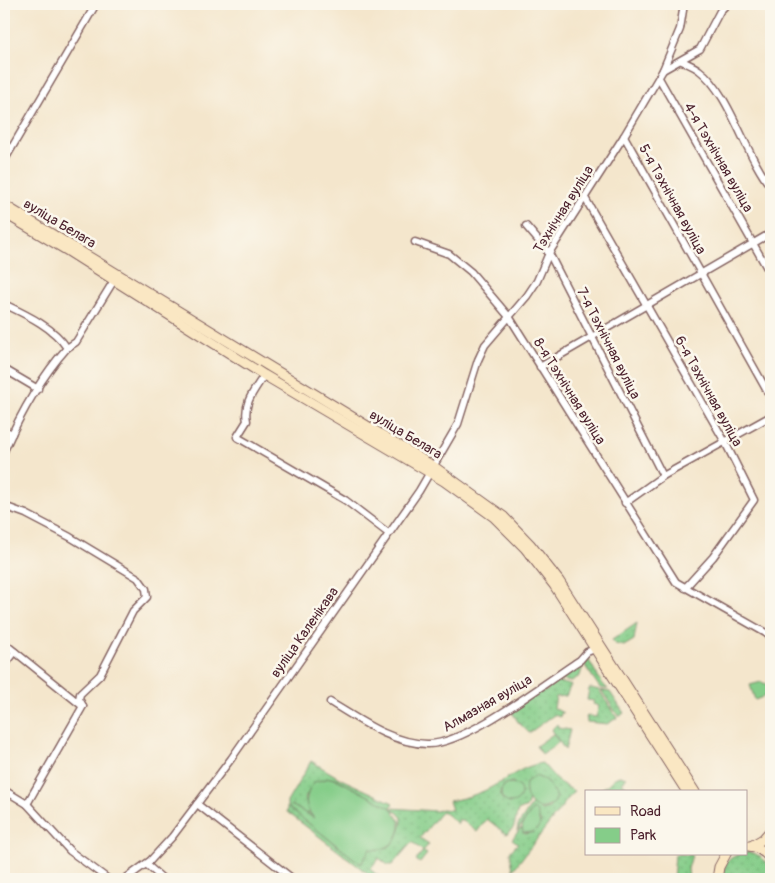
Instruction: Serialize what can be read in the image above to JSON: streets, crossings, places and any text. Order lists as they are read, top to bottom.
{
  "streets": {
    "street": [
      "4-я Тэхнічная вуліца",
      "5-я Тэхнічная вуліца",
      "Тэхнічная вуліца",
      "вуліца Белага",
      "7-я Тэхнічная вуліца",
      "8-я Тэхнічная вуліца",
      "6-я Тэхнічная вуліца",
      "вуліца Каленікава",
      "Алмазная вуліца"
    ]
  },
  "crossings": [
    ["4-я Тэхнічная вуліца", "5-я Тэхнічная вуліца"],
    ["4-я Тэхнічная вуліца", "Тэхнічная вуліца"],
    ["5-я Тэхнічная вуліца", "Тэхнічная вуліца"],
    ["5-я Тэхнічная вуліца", "7-я Тэхнічная вуліца"],
    ["5-я Тэхнічная вуліца", "8-я Тэхнічная вуліца"],
    ["5-я Тэхнічная вуліца", "6-я Тэхнічная вуліца"],
    ["Тэхнічная вуліца", "вуліца Белага"],
    ["Тэхнічная вуліца", "7-я Тэхнічная вуліца"],
    ["Тэхнічная вуліца", "8-я Тэхнічная вуліца"],
    ["Тэхнічная вуліца", "6-я Тэхнічная вуліца"],
    ["Тэхнічная вуліца", "вуліца Каленікава"],
    ["вуліца Белага", "вуліца Каленікава"],
    ["вуліца Белага", "Алмазная вуліца"],
    ["8-я Тэхнічная вуліца", "6-я Тэхнічная вуліца"]
  ],
  "legend": ["Road", "Park"]
}
